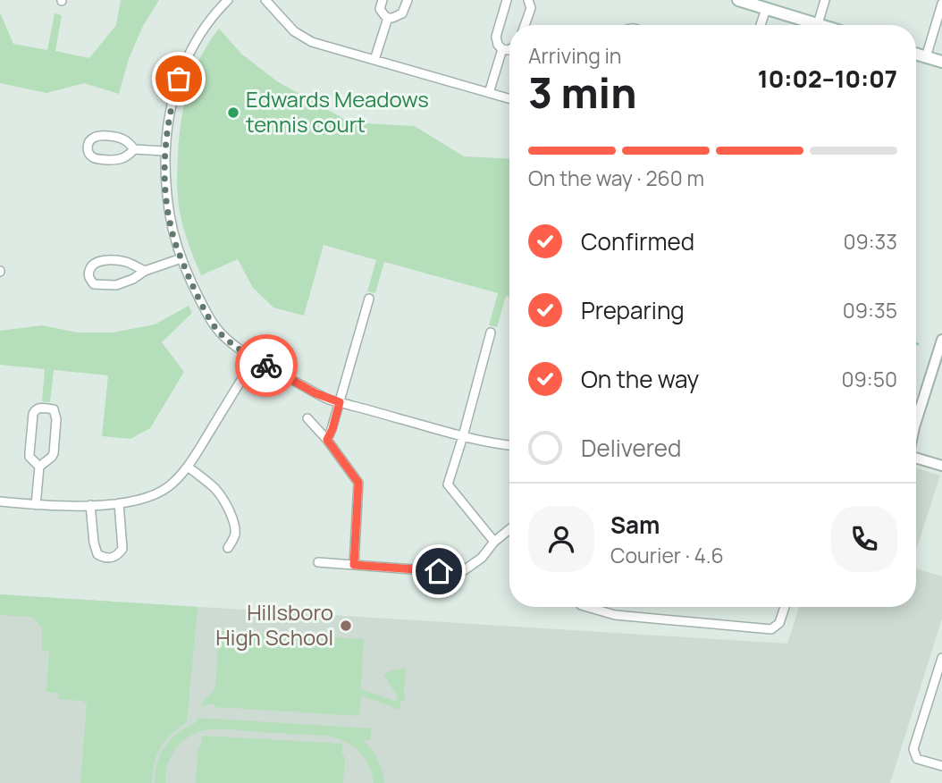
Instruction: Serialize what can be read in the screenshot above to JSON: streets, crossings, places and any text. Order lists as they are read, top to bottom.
{
  "places": ["Edwards Meadows tennis court", "Hillsboro High School"],
  "page": {
    "heading": ["3 min", "Arriving in", "10:02–10:07"],
    "panel": ["Sam", "Courier · 4.6"],
    "bar": "On the way · 260 m",
    "list": [
      ["Confirmed", "09:33"],
      ["Preparing", "09:35"],
      ["On the way", "09:50"],
      "Delivered"
    ]
  }
}
